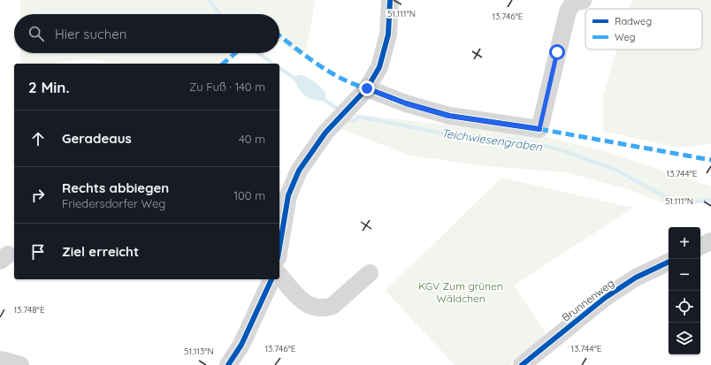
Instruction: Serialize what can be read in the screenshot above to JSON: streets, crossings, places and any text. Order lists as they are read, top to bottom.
{
  "streets": {
    "street": ["Brunnenweg"]
  },
  "water": ["Teichwiesengraben"],
  "parks": ["KGV Zum grünen Wäldchen"],
  "legend": ["Radweg", "Weg"],
  "page": {
    "search": "Hier suchen",
    "heading": ["2 Min.", "Zu Fuß · 140 m"],
    "list": [
      ["Geradeaus", "40 m"],
      ["Rechts abbiegen", "Friedersdorfer Weg", "100 m"],
      "Ziel erreicht"
    ],
    "map_buttons": ["+", "−"]
  },
  "coordinates": [
    "51.111°N",
    "13.746°E",
    "13.744°E",
    "13.748°E",
    "51.113°N"
  ]
}
